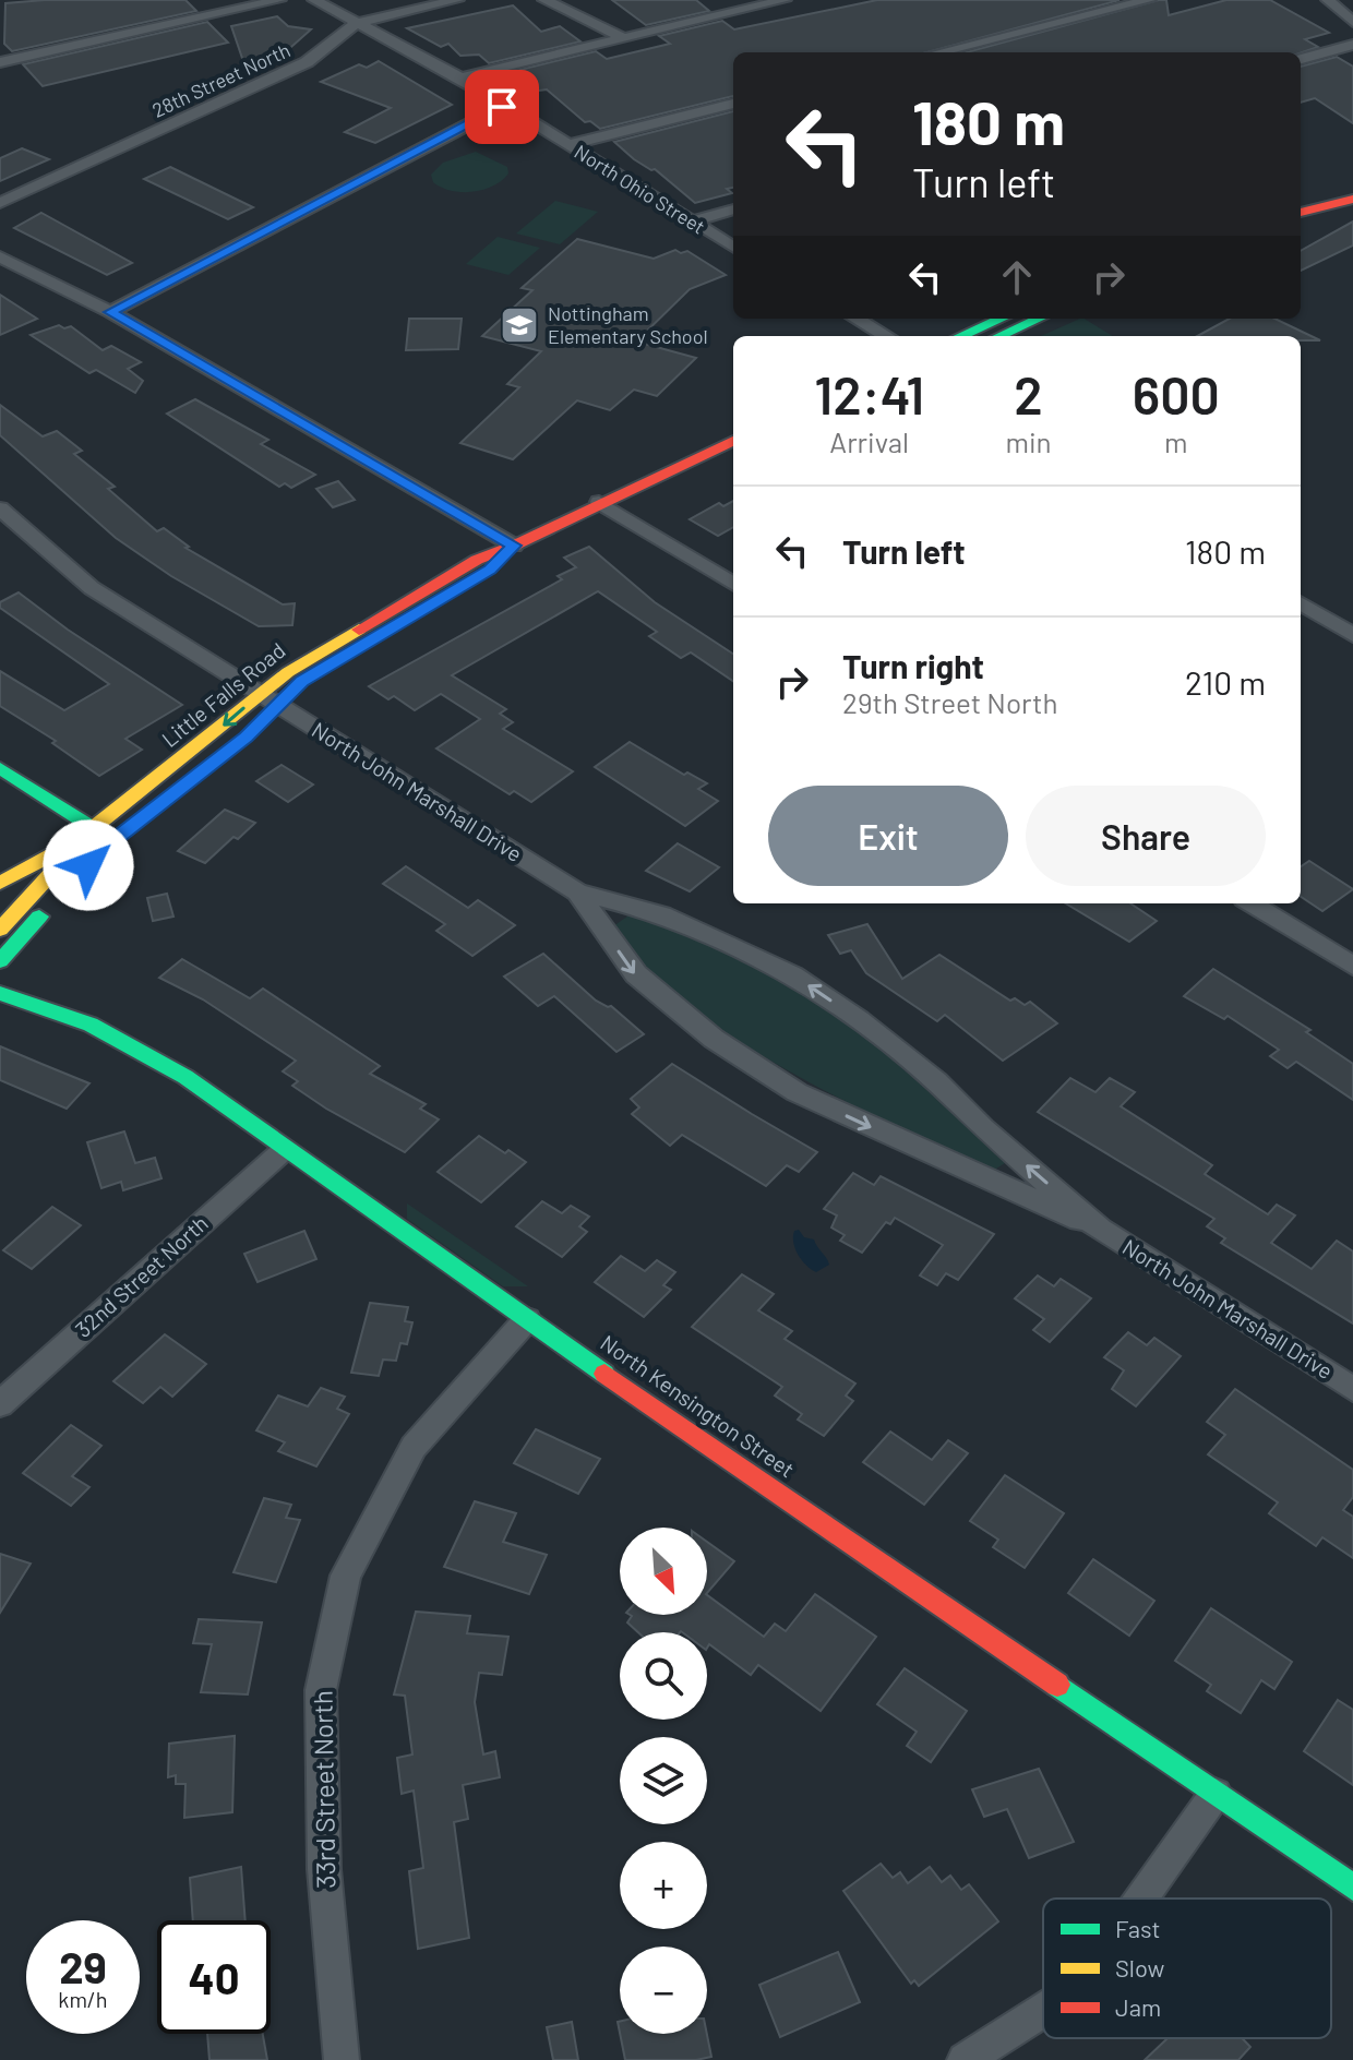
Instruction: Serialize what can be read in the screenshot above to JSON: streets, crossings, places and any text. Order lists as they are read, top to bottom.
{
  "streets": {
    "street": [
      "28th Street North",
      "North Ohio Street",
      "Little Falls Road",
      "North John Marshall Drive",
      "32nd Street North",
      "North Kensington Street",
      "33rd Street North"
    ]
  },
  "crossings": [
    ["28th Street North", "North Ohio Street"],
    ["Little Falls Road", "North John Marshall Drive"],
    ["32nd Street North", "North Kensington Street"],
    ["North Kensington Street", "33rd Street North"]
  ],
  "places": {
    "school or university": ["Nottingham Elementary School"]
  },
  "legend": ["Fast", "Slow", "Jam"],
  "north": "bottom right",
  "page": {
    "turn": ["180 m", "Turn left"],
    "eta": [
      "12:41",
      "Arrival",
      "2",
      "min",
      "600",
      "m"
    ],
    "list": [
      {
        "name": "Turn left",
        "value": "180 m"
      },
      {
        "name": "Turn right",
        "note": "29th Street North",
        "value": "210 m"
      }
    ],
    "buttons": ["Exit", "Share"],
    "map_buttons": ["+", "−"],
    "speed": "29 km/h",
    "limit": "40"
  }
}
